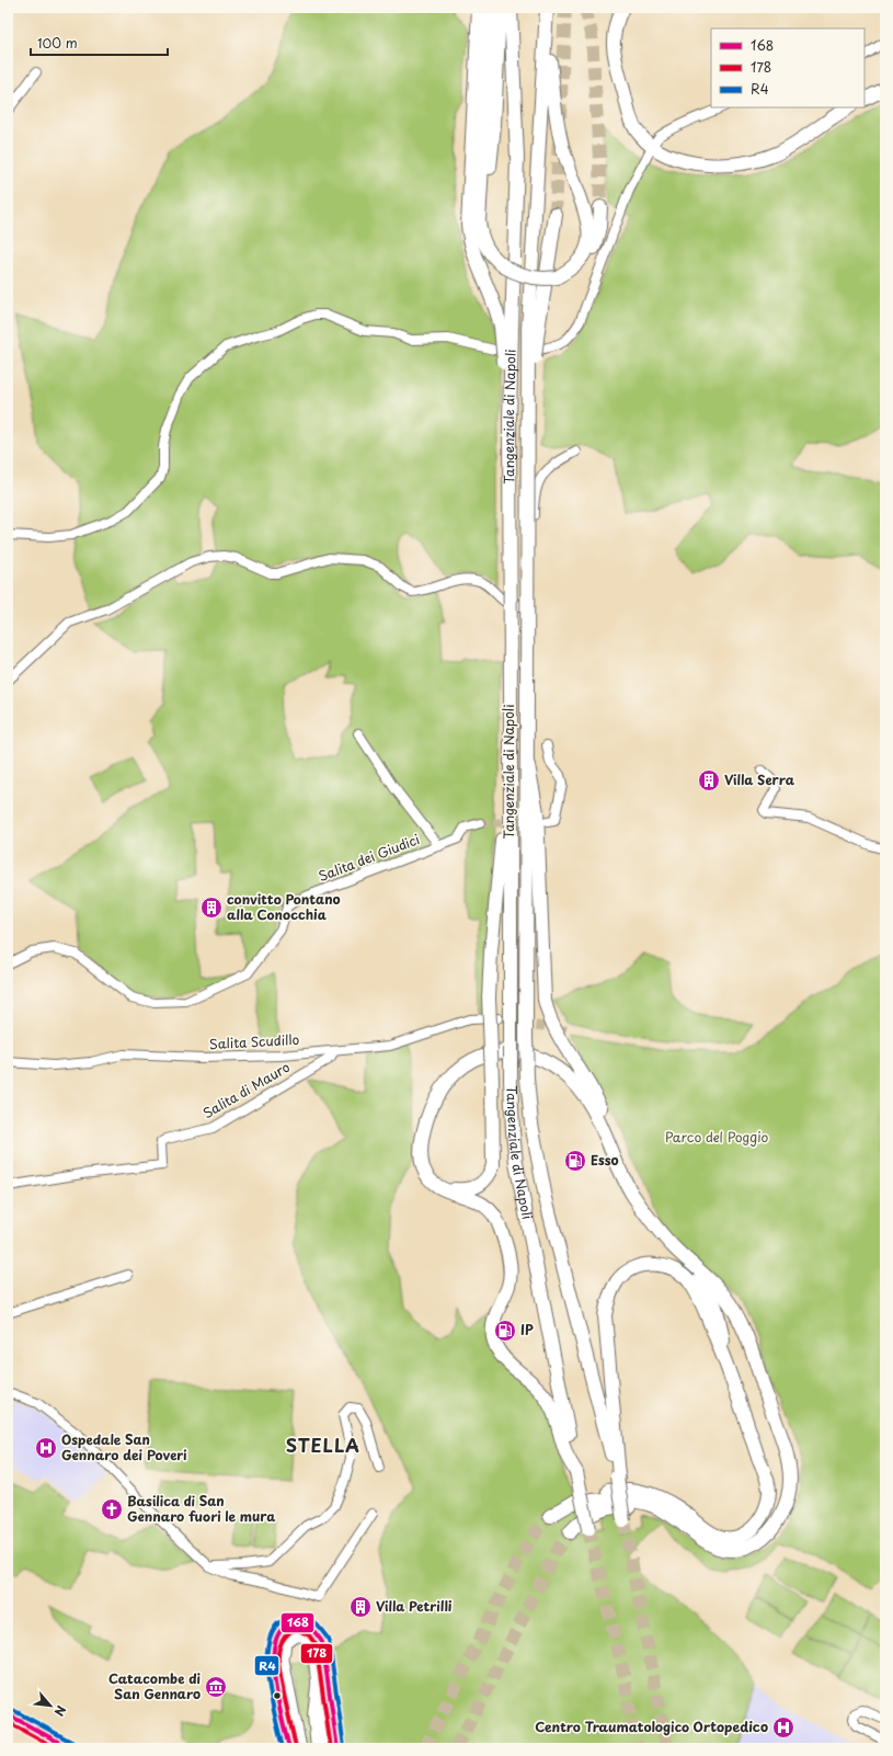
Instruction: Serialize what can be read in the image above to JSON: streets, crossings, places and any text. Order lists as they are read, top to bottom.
{
  "streets": {
    "highway": ["Tangenziale di Napoli"],
    "street": ["Salita dei Giudici", "Salita Scudillo", "Salita di Mauro"]
  },
  "crossings": [
    ["Salita Scudillo", "Salita di Mauro"]
  ],
  "districts": ["STELLA"],
  "parks": ["Parco del Poggio"],
  "places": {
    "building": ["Villa Serra", "convitto Pontano alla Conocchia", "Villa Petrilli"],
    "fuel station": ["Esso", "IP"],
    "hospital": ["Ospedale San Gennaro dei Poveri", "Centro Traumatologico Ortopedico"],
    "church": ["Basilica di San Gennaro fuori le mura"],
    "museum": ["Catacombe di San Gennaro"]
  },
  "lines": ["transit line R4", "transit line 168", "transit line 178"],
  "legend": ["168", "178", "R4"],
  "scale_bar": "100 m",
  "north": "bottom right"
}
